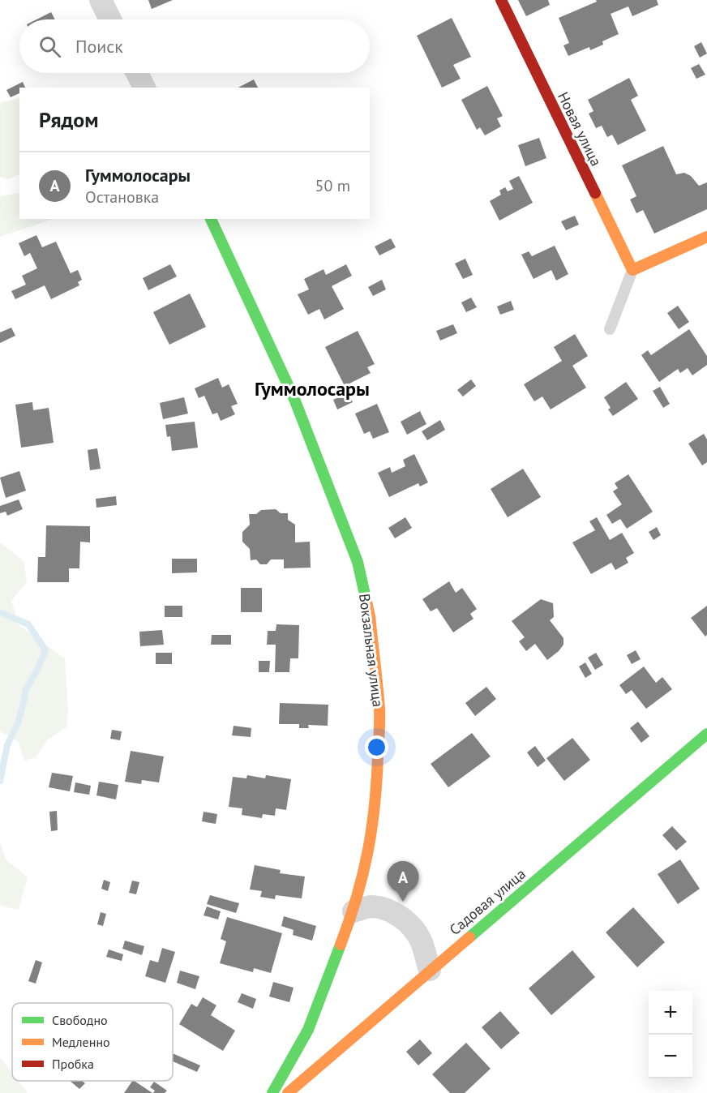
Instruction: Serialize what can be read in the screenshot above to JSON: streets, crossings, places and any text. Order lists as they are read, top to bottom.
{
  "streets": {
    "street": ["Новая улица", "Вокзальная улица", "Садовая улица"]
  },
  "districts": ["Гуммолосары"],
  "legend": ["Свободно", "Медленно", "Пробка"],
  "page": {
    "search": "Поиск",
    "heading": "Рядом",
    "list": [
      {
        "mark": "A",
        "name": "Гуммолосары",
        "note": "Остановка",
        "value": "50 m"
      }
    ],
    "pins": "A",
    "map_buttons": ["+", "−"]
  }
}
